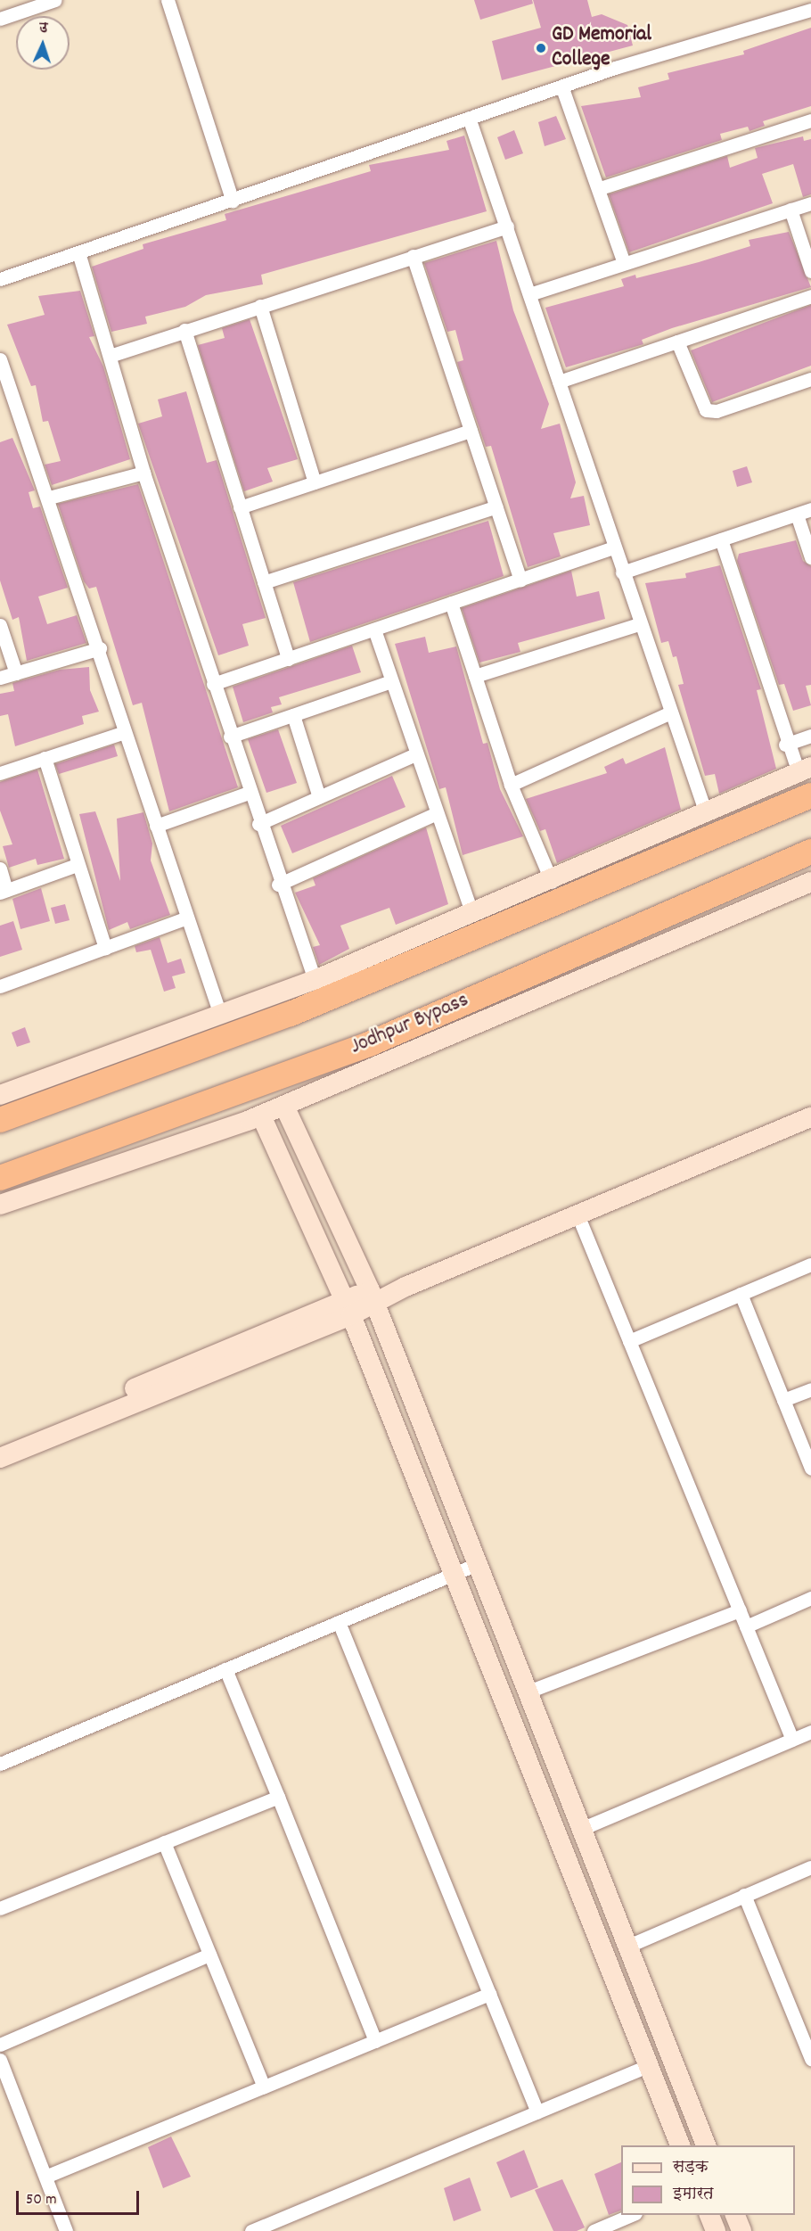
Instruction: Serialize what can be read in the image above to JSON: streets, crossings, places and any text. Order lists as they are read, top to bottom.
{
  "streets": {
    "highway": ["Jodhpur Bypass"]
  },
  "places": ["GD Memorial College"],
  "legend": ["सड़क", "इमारत"],
  "scale_bar": "50 m",
  "north": "top"
}
